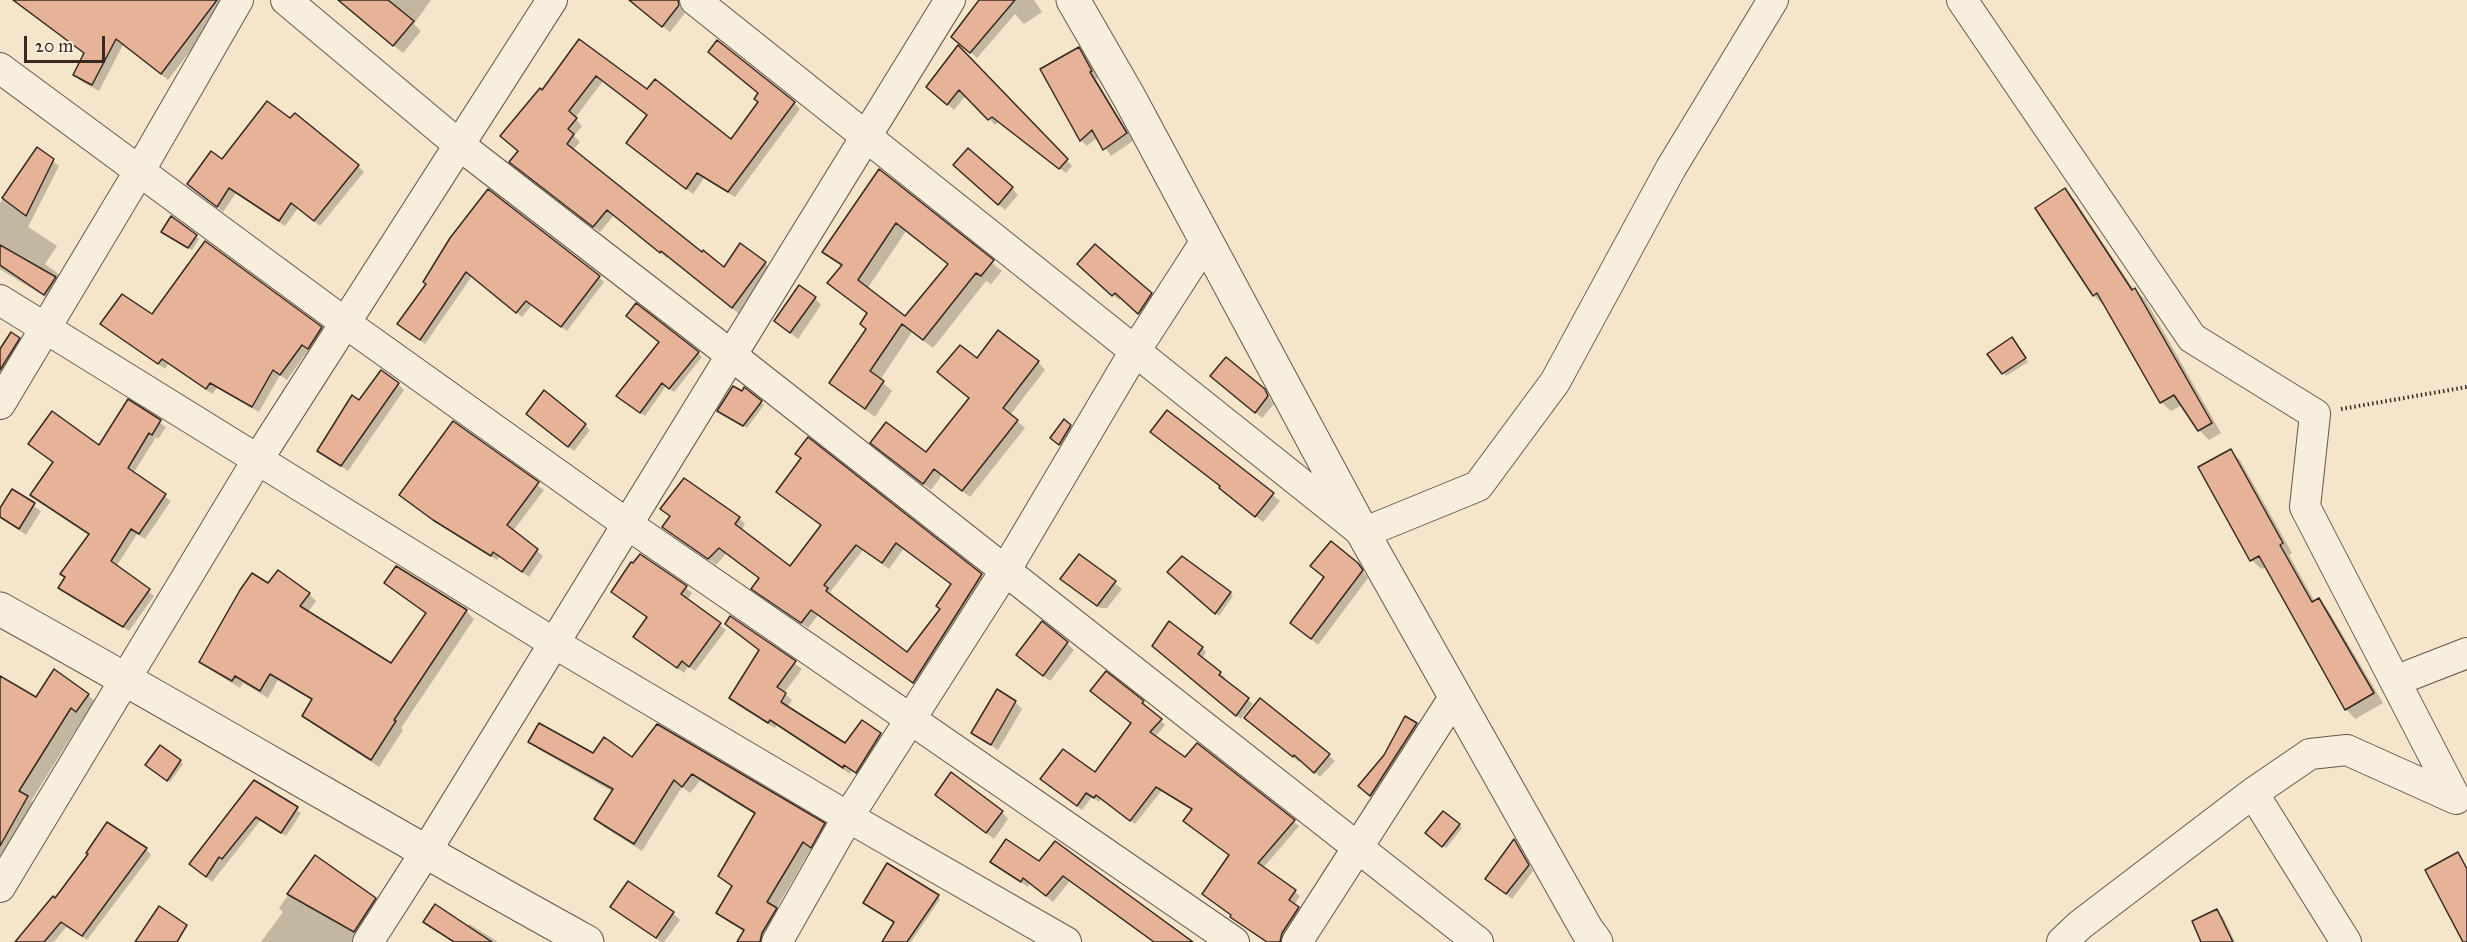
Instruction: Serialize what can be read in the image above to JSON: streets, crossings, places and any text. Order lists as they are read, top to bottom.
{
  "scale_bar": "20 m"
}
